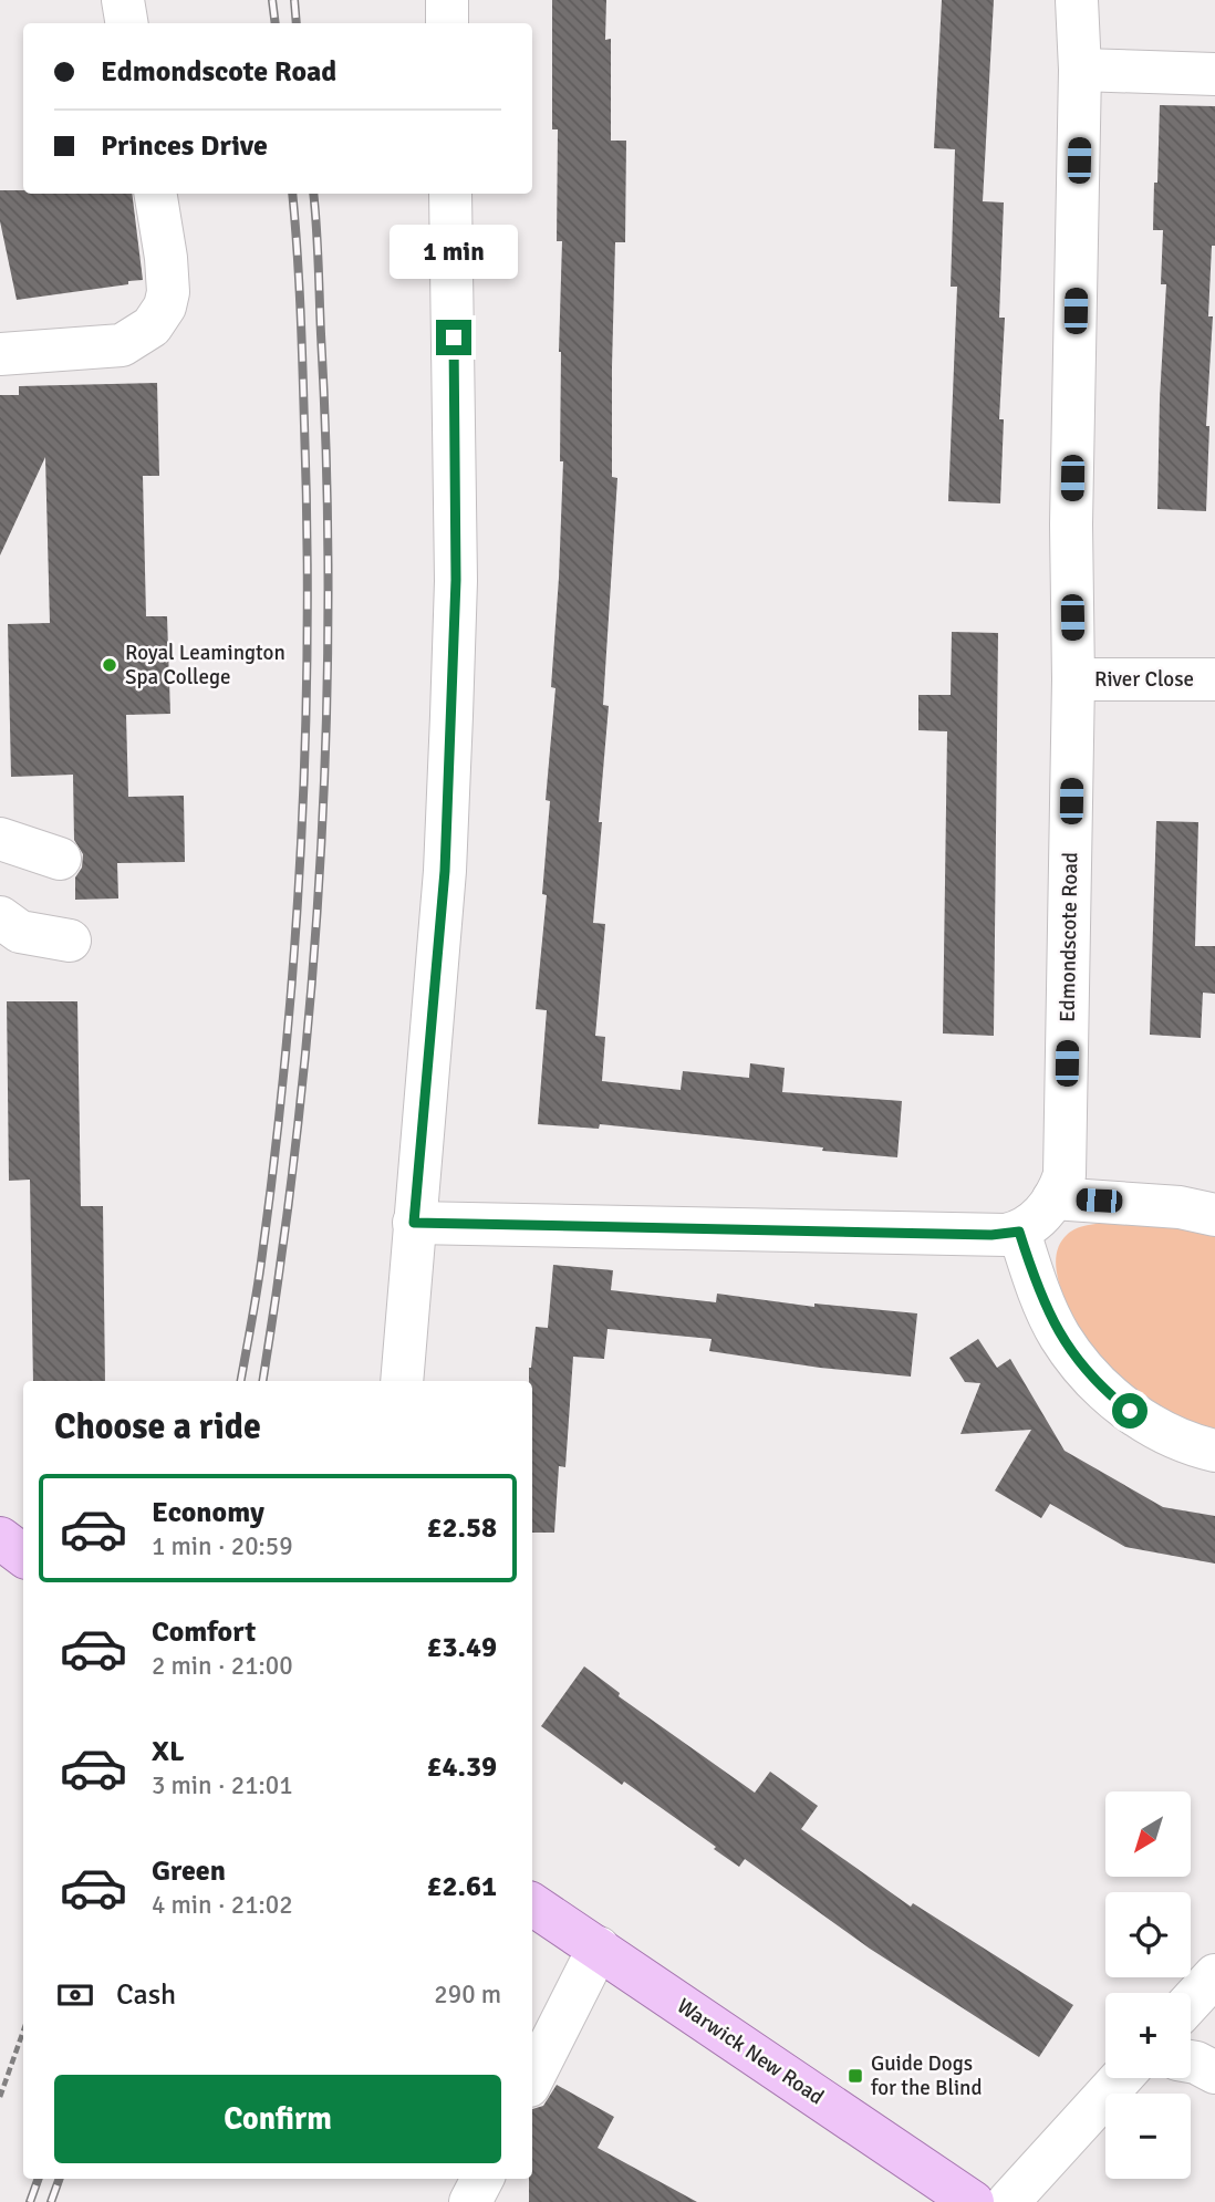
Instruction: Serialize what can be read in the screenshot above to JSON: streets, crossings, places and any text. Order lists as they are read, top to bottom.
{
  "streets": {
    "main road": ["Warwick New Road"],
    "street": ["River Close", "Edmondscote Road"]
  },
  "crossings": [
    ["River Close", "Edmondscote Road"]
  ],
  "places": {
    "other": ["Royal Leamington Spa College"],
    "transit": ["Guide Dogs for the Blind"]
  },
  "north": "bottom left",
  "page": {
    "banner": ["Edmondscote Road", "Princes Drive"],
    "bubble": "1 min",
    "heading": "Choose a ride",
    "list": [
      {
        "name": "Economy",
        "note": "1 min · 20:59",
        "value": "£2.58"
      },
      {
        "name": "Comfort",
        "note": "2 min · 21:00",
        "value": "£3.49"
      },
      {
        "name": "XL",
        "note": "3 min · 21:01",
        "value": "£4.39"
      },
      {
        "name": "Green",
        "note": "4 min · 21:02",
        "value": "£2.61"
      }
    ],
    "map_buttons": ["+", "−"],
    "pay": ["Cash", "290 m"],
    "buttons": "Confirm"
  }
}
